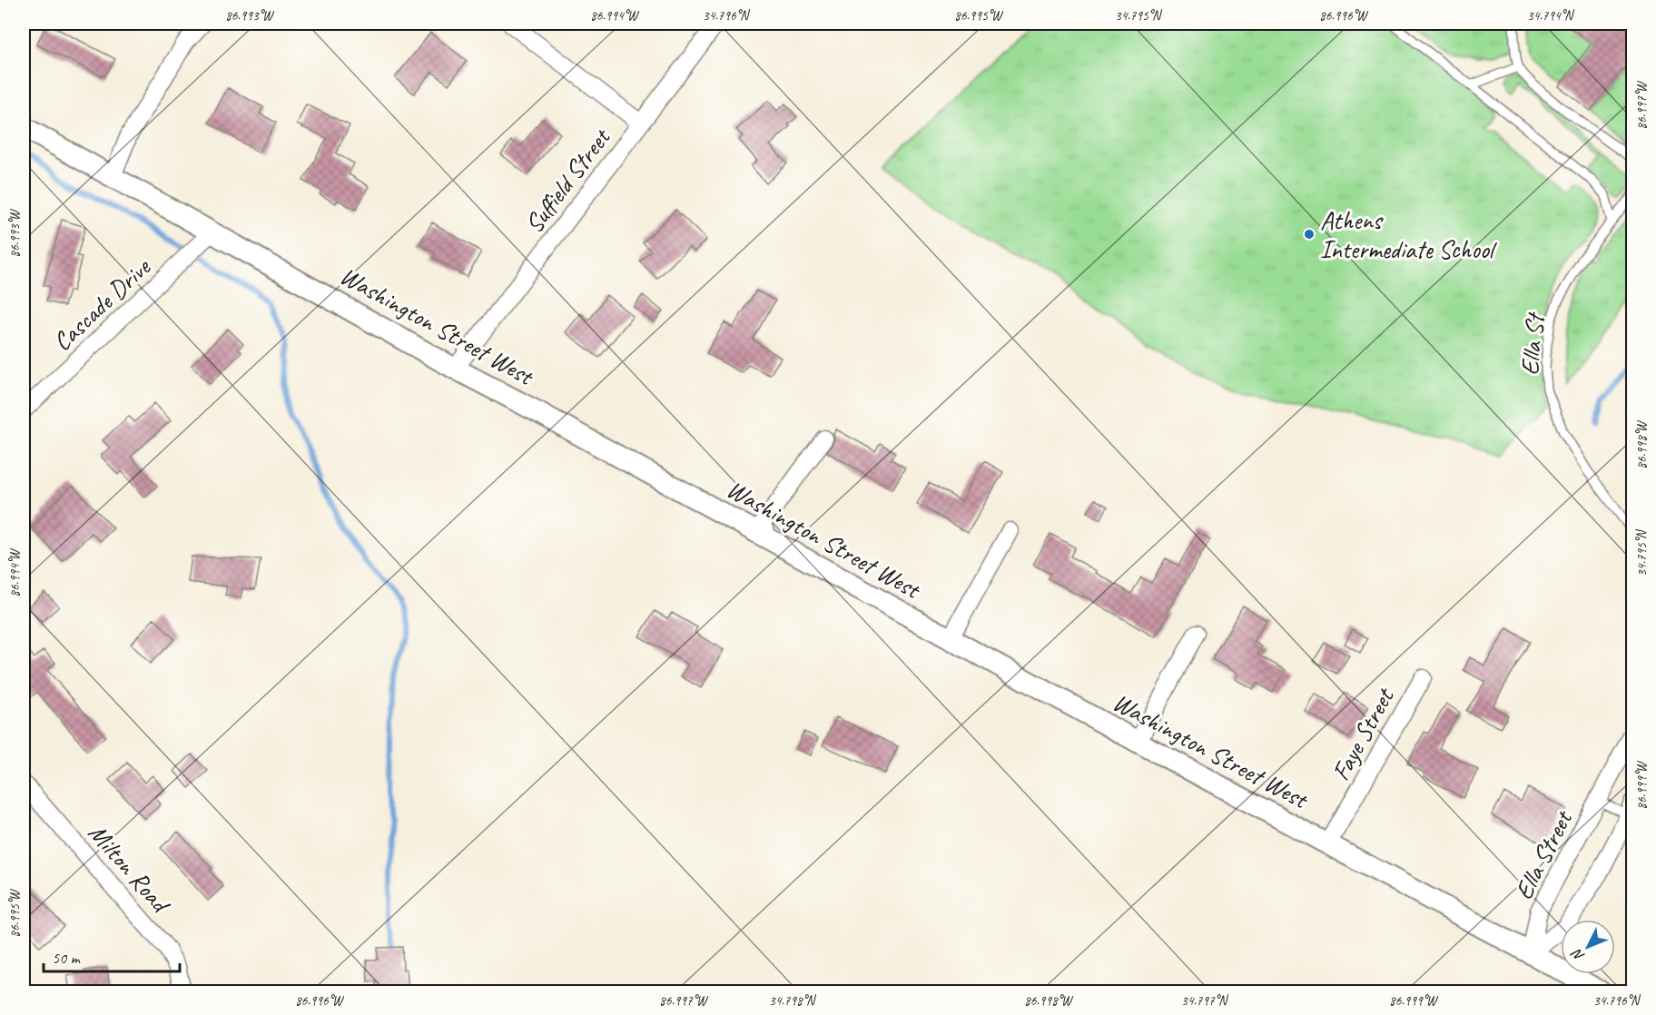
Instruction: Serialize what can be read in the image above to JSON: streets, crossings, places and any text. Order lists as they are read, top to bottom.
{
  "streets": {
    "street": [
      "Suffield Street",
      "Cascade Drive",
      "Washington Street West",
      "Faye Street",
      "Ella Street",
      "Milton Road"
    ],
    "lane": ["Ella St"]
  },
  "crossings": [
    ["Suffield Street", "Washington Street West"],
    ["Cascade Drive", "Washington Street West"],
    ["Washington Street West", "Faye Street"],
    ["Washington Street West", "Ella Street"]
  ],
  "places": ["Athens Intermediate School"],
  "scale_bar": "50 m",
  "north": "bottom left",
  "coordinates": [
    "86.993°W",
    "86.994°W",
    "34.796°N",
    "86.995°W",
    "34.795°N",
    "86.996°W",
    "34.794°N",
    "86.997°W",
    "86.998°W",
    "86.999°W",
    "34.798°N",
    "34.797°N"
  ]
}
